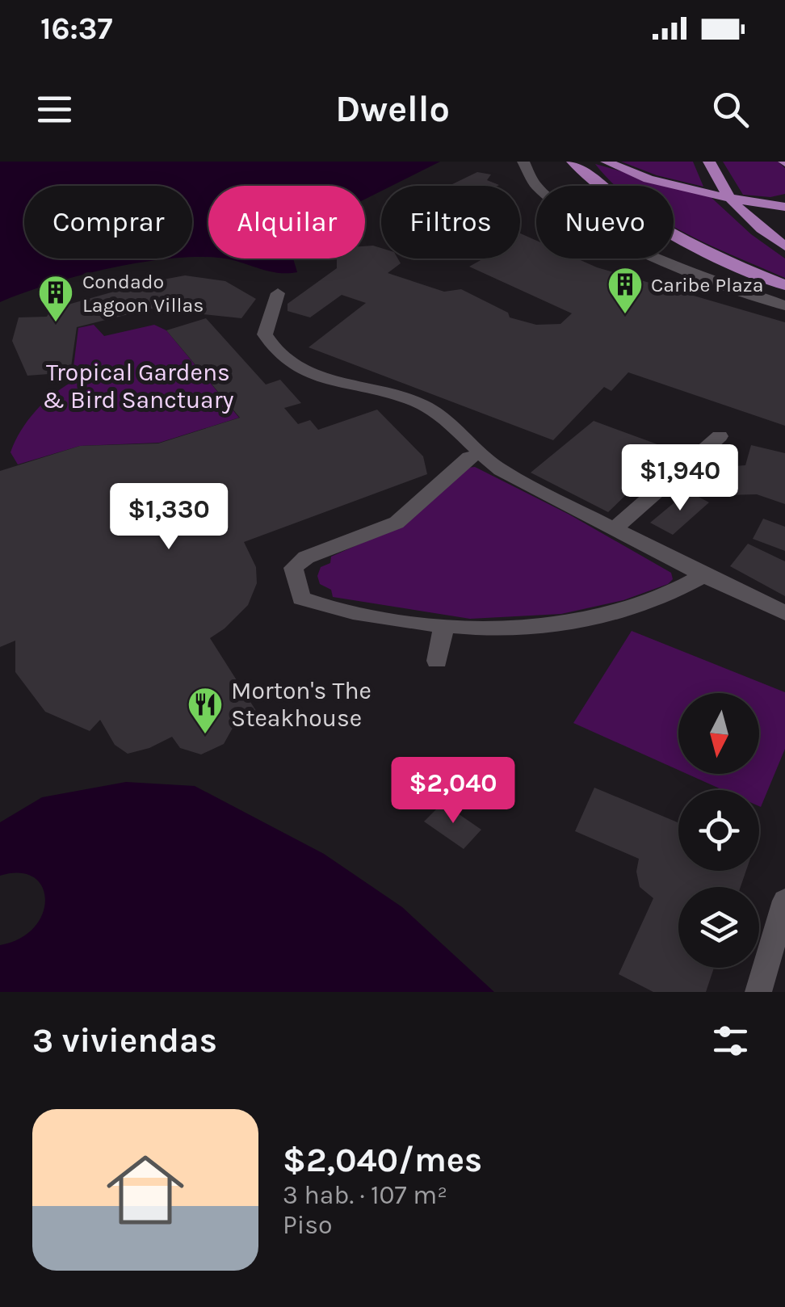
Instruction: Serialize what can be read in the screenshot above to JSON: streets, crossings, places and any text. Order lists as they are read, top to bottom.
{
  "parks": ["Tropical Gardens & Bird Sanctuary"],
  "places": {
    "building": ["Caribe Plaza", "Condado Lagoon Villas"],
    "restaurant": ["Morton's The Steakhouse"]
  },
  "north": "bottom",
  "page": {
    "status": "16:37",
    "header": "Dwello",
    "chip": [
      "Comprar",
      "Alquilar",
      "Filtros",
      "Nuevo"
    ],
    "price": ["$1,940", "$1,330", "$2,040"],
    "heading": "3 viviendas",
    "list": [
      {
        "name": "$2,040/mes",
        "note": "3 hab. · 107 m² · Piso"
      }
    ]
  }
}
